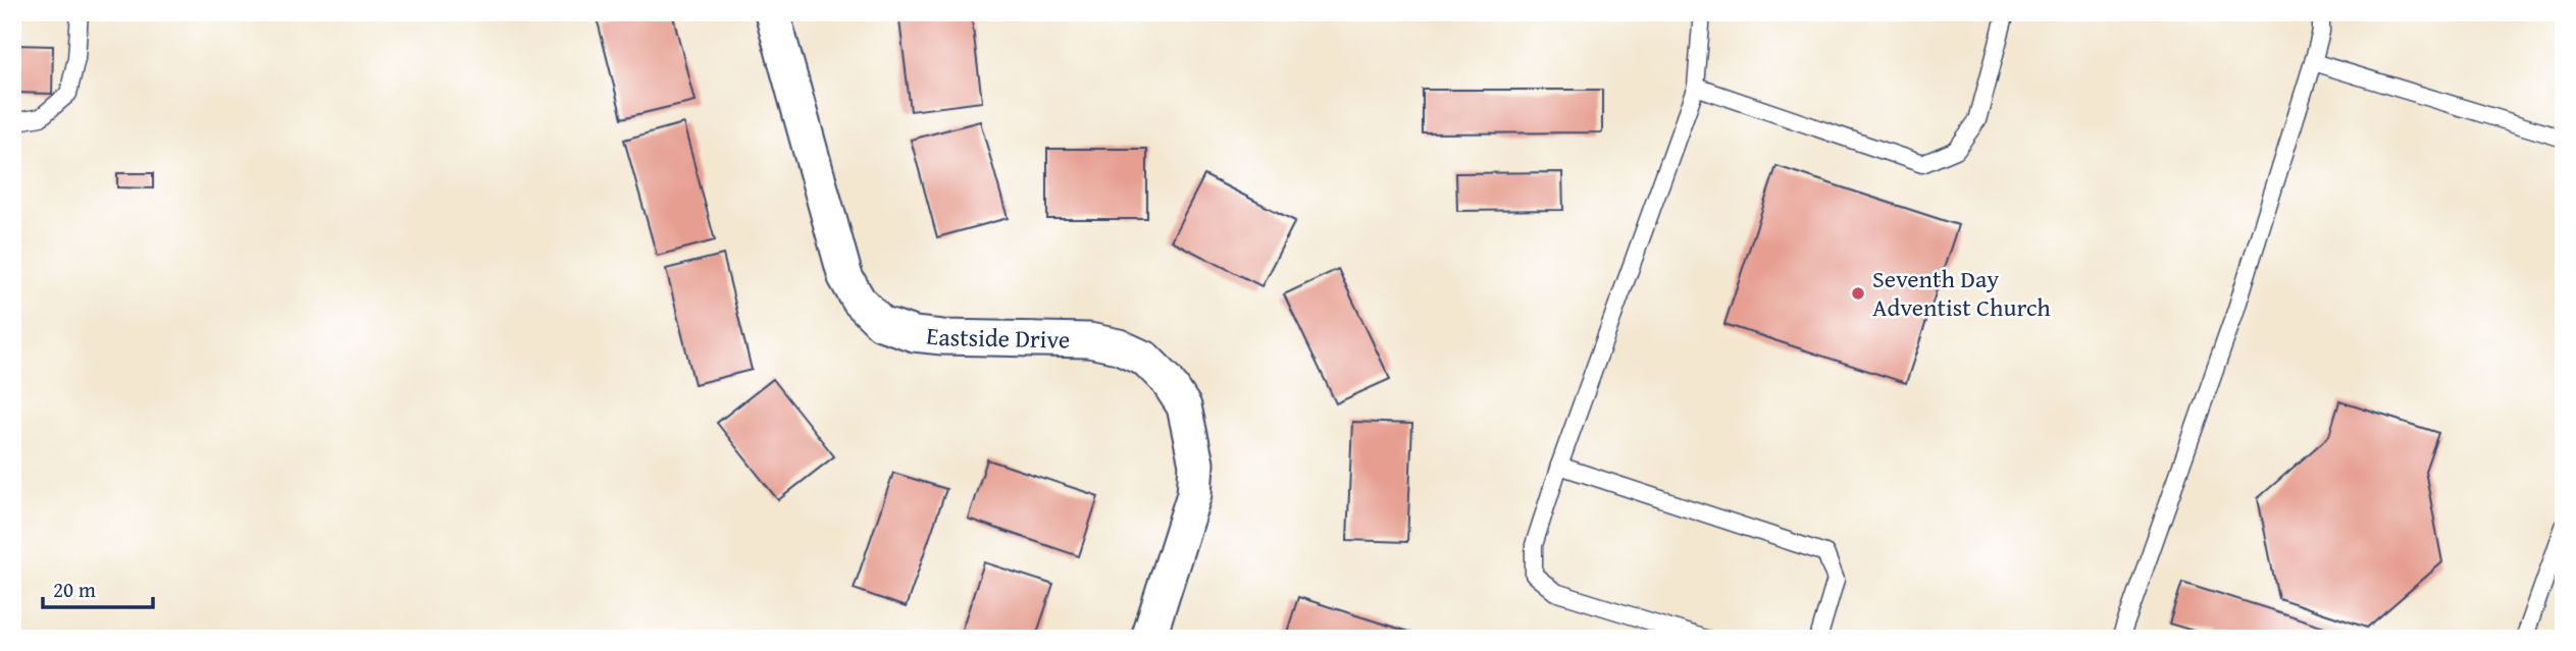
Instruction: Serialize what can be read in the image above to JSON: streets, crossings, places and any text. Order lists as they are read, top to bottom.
{
  "streets": {
    "street": ["Eastside Drive"]
  },
  "places": ["Seventh Day Adventist Church"],
  "scale_bar": "20 m"
}
